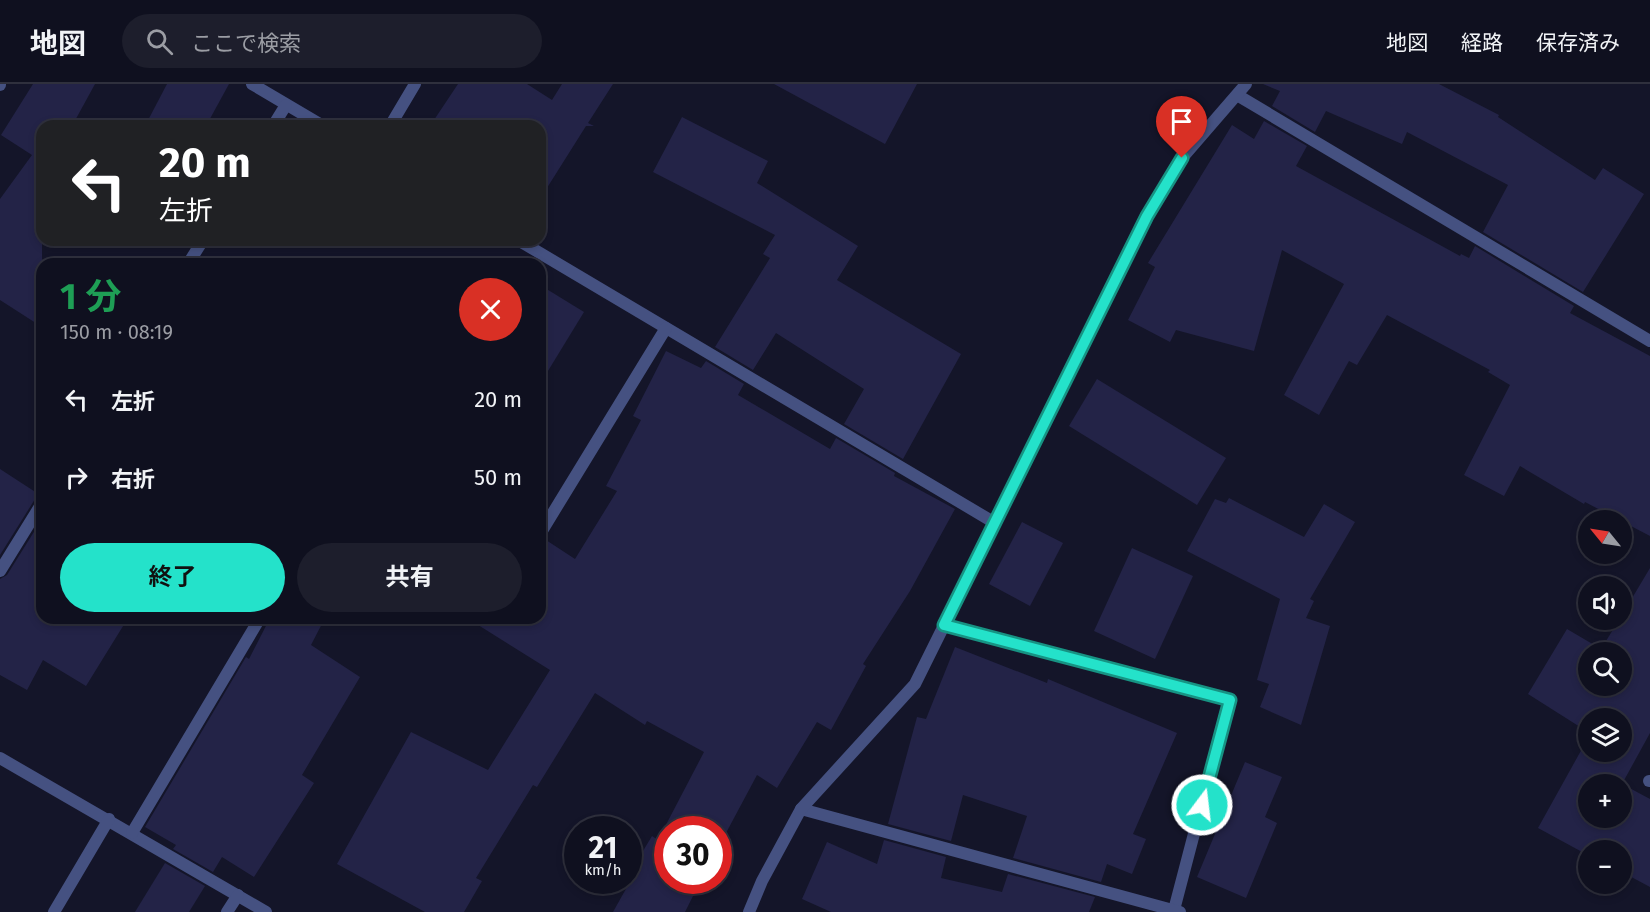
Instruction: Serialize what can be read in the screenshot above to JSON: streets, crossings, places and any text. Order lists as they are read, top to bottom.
{
  "north": "top left",
  "page": {
    "header": "地図",
    "search": "ここで検索",
    "nav": ["地図", "経路", "保存済み"],
    "turn": ["20 m", "左折"],
    "heading": ["1 分", "150 m · 08:19"],
    "list": [
      {
        "name": "左折",
        "value": "20 m"
      },
      {
        "name": "右折",
        "value": "50 m"
      }
    ],
    "map_buttons": ["+", "−"],
    "buttons": ["終了", "共有"],
    "speed": "21 km/h",
    "limit": "30"
  }
}
